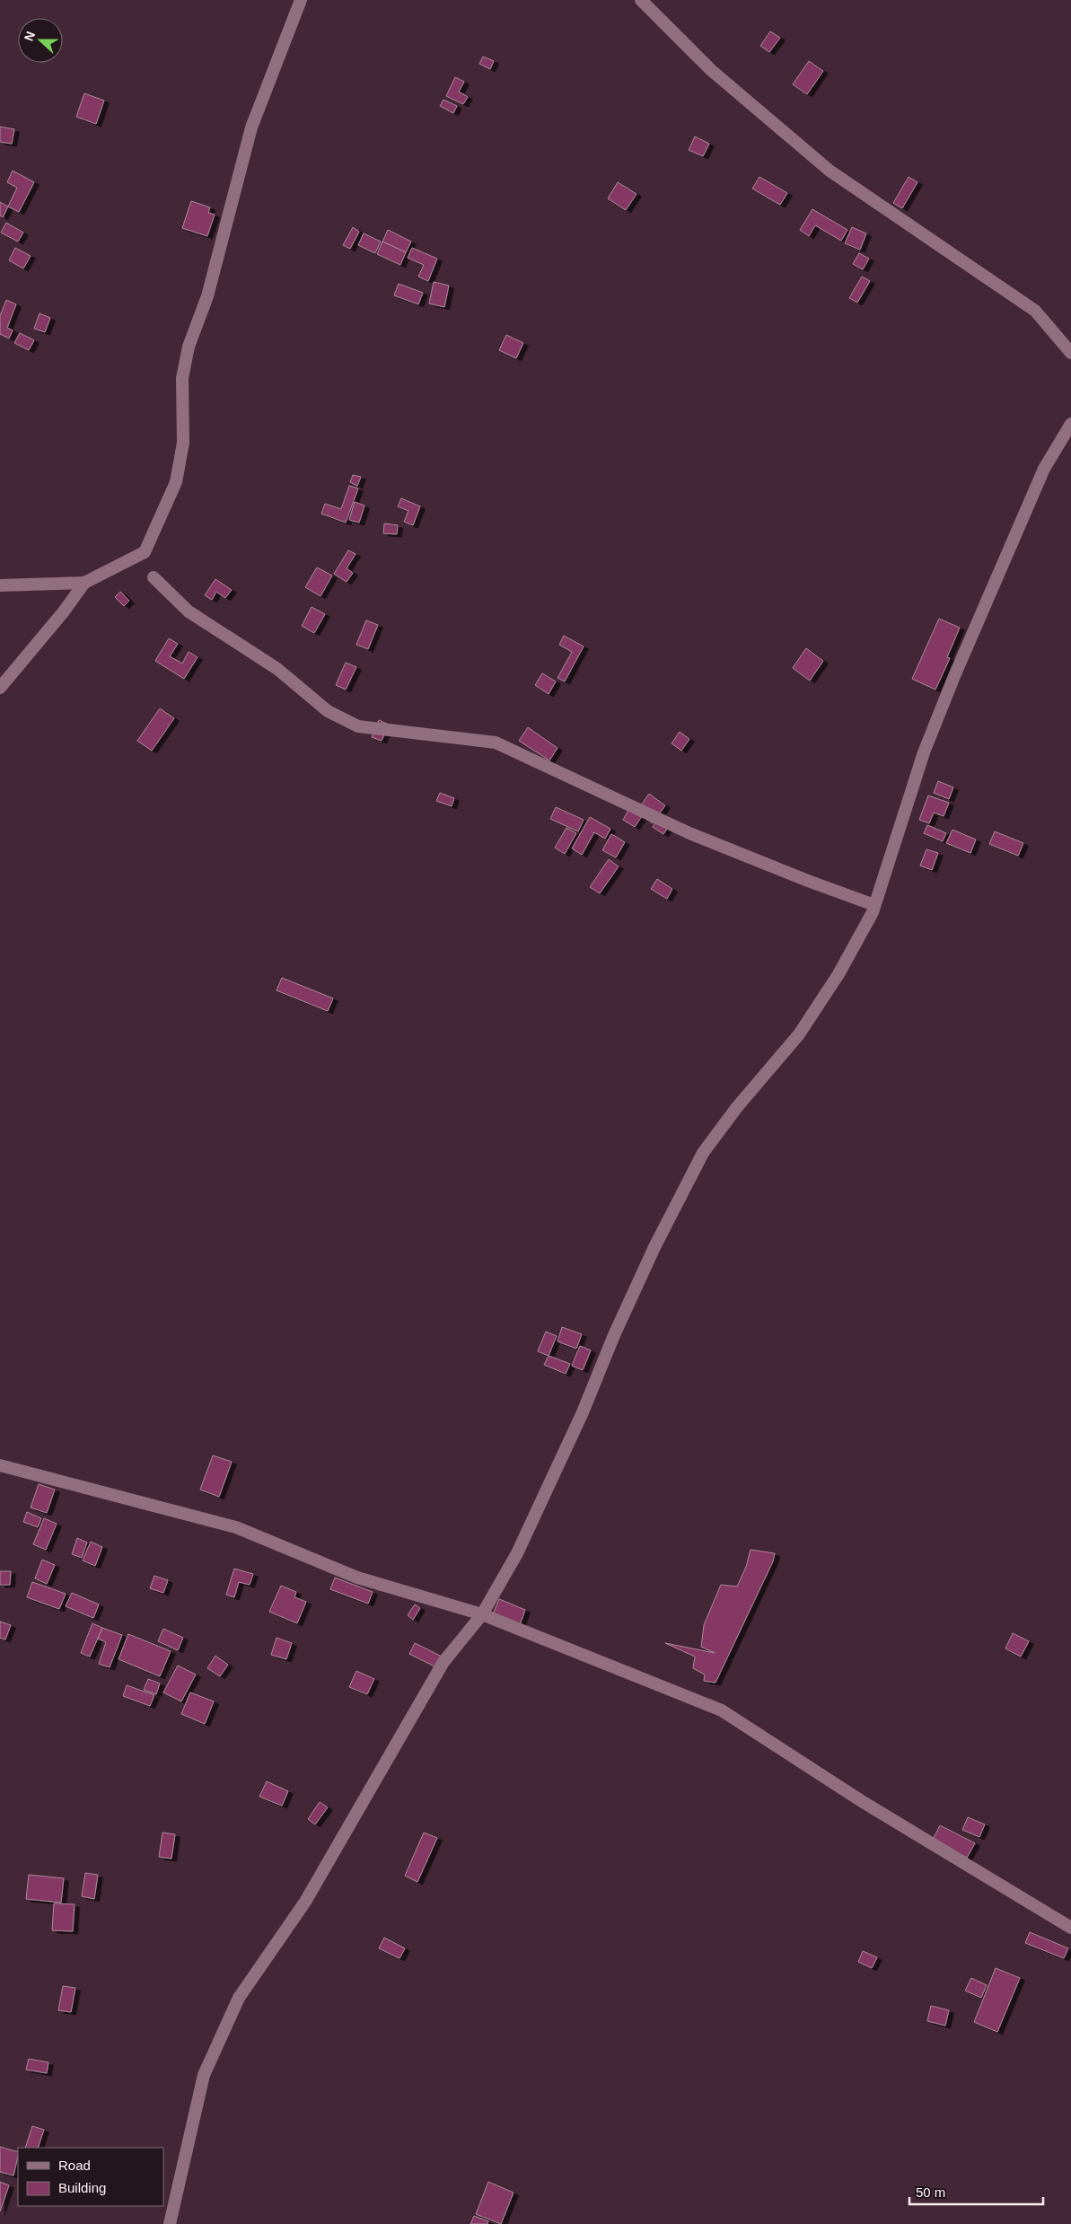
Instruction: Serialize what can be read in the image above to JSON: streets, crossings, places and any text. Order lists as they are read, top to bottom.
{
  "legend": ["Road", "Building"],
  "scale_bar": "50 m",
  "north": "left"
}
